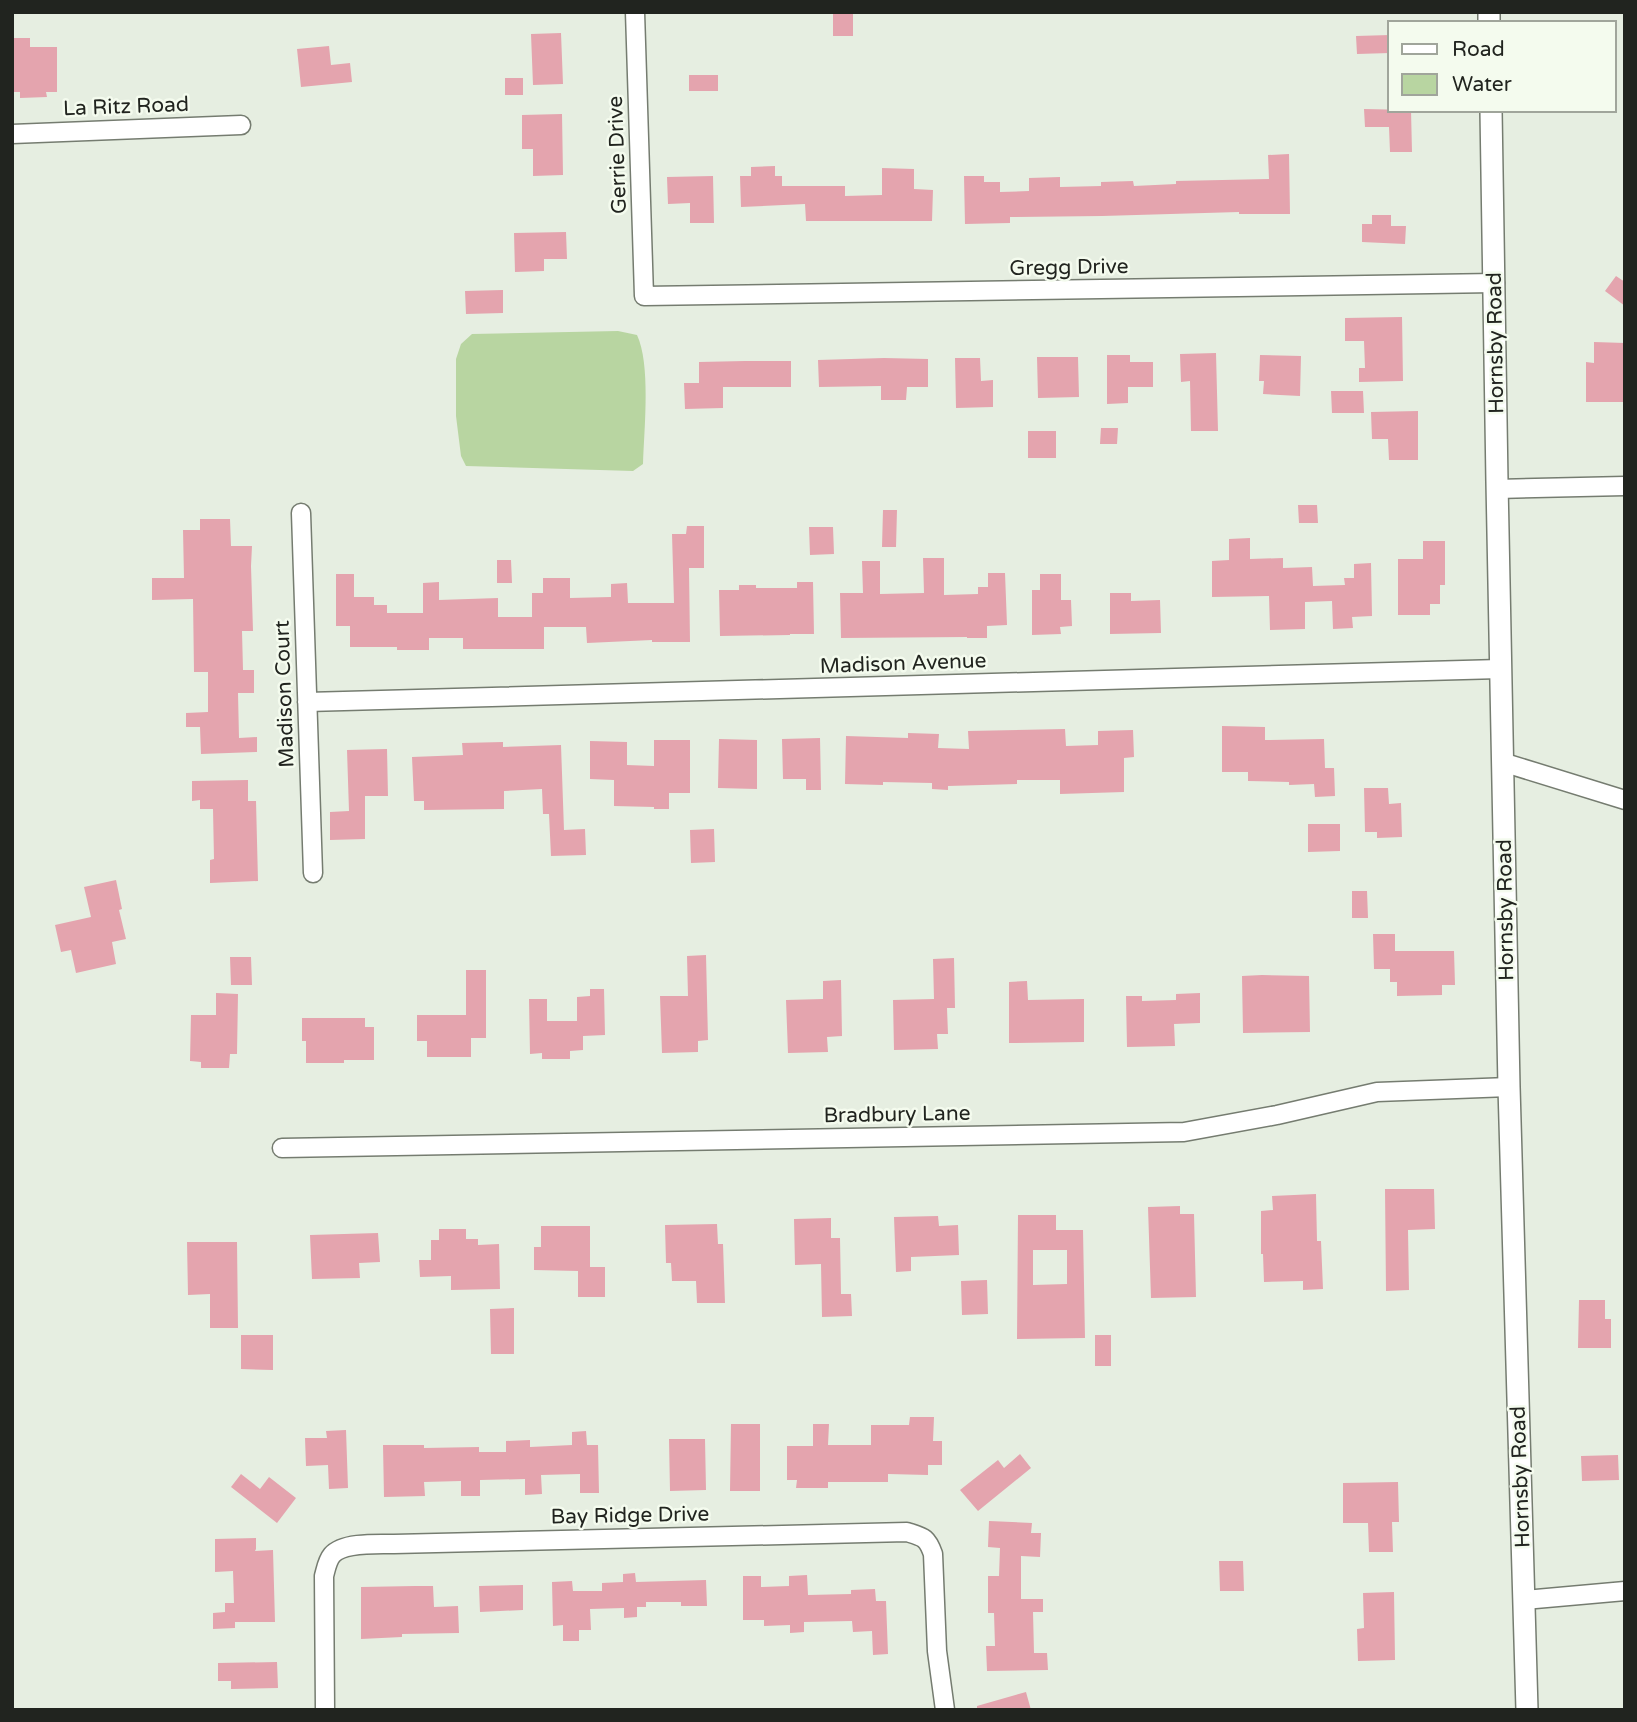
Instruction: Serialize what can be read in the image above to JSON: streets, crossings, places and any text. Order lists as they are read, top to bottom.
{
  "streets": {
    "street": [
      "La Ritz Road",
      "Gerrie Drive",
      "Gregg Drive",
      "Hornsby Road",
      "Madison Avenue",
      "Madison Court",
      "Bradbury Lane",
      "Bay Ridge Drive"
    ]
  },
  "crossings": [
    ["Gerrie Drive", "Gregg Drive"],
    ["Gregg Drive", "Hornsby Road"],
    ["Hornsby Road", "Madison Avenue"],
    ["Hornsby Road", "Bradbury Lane"],
    ["Madison Avenue", "Madison Court"]
  ],
  "legend": ["Road", "Water"]
}
